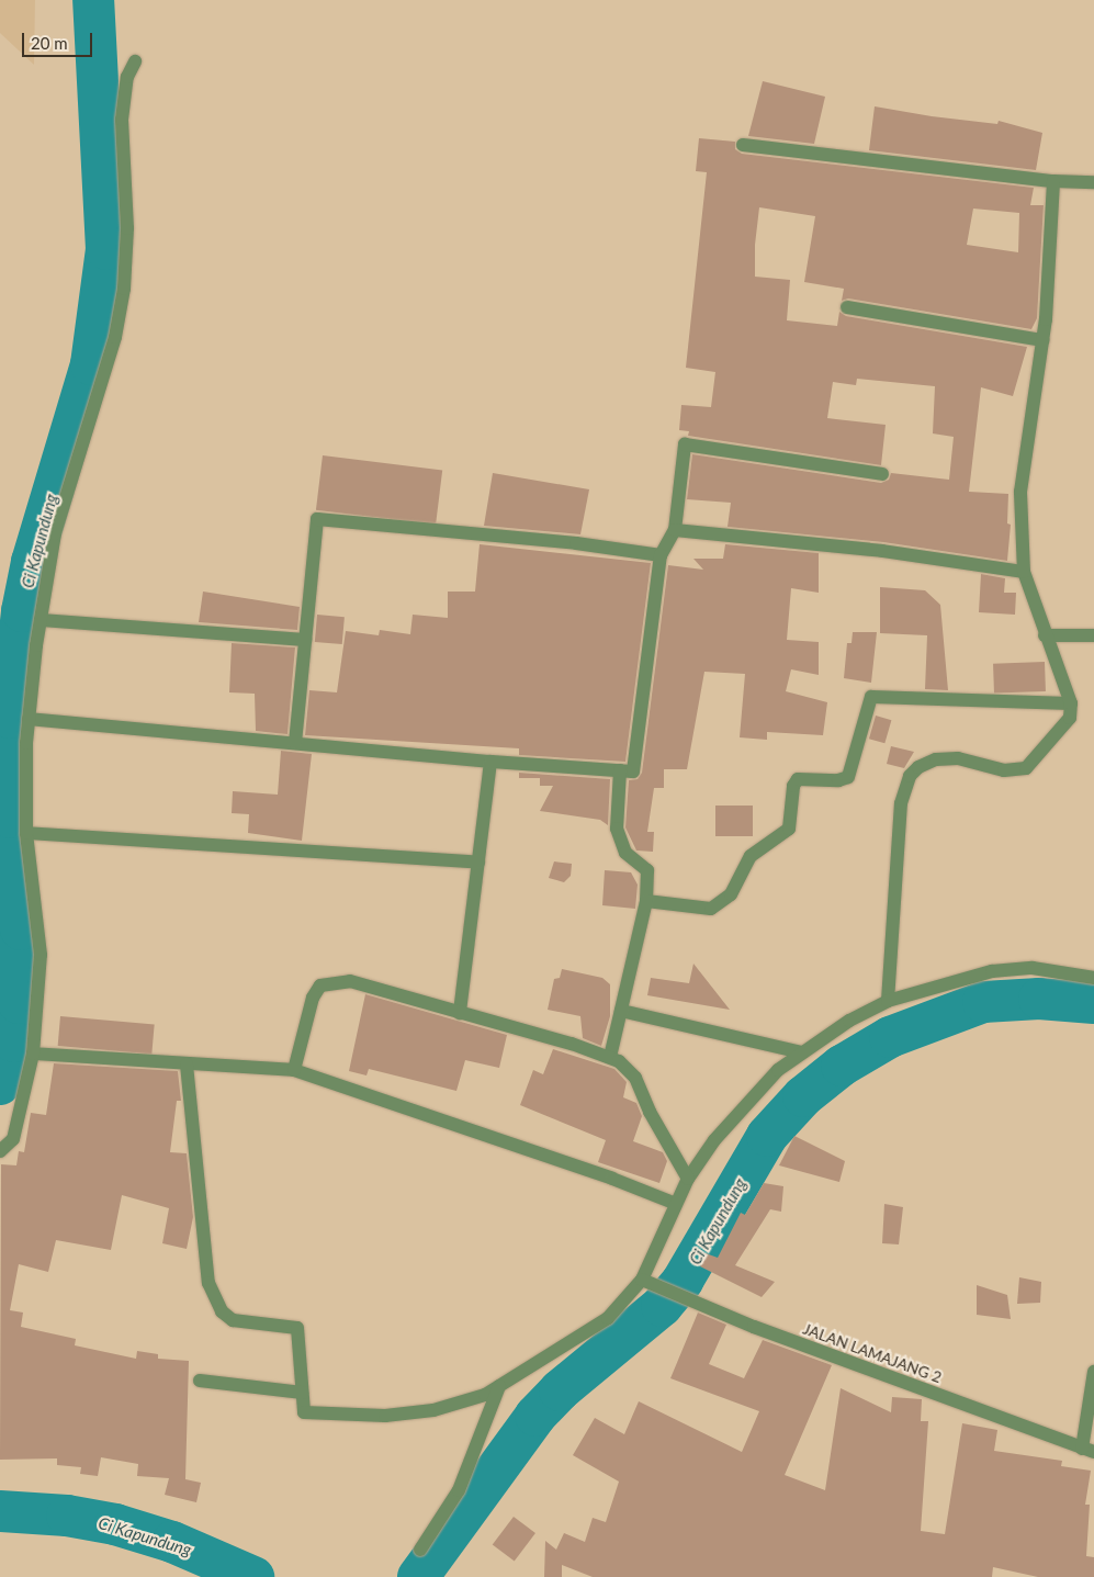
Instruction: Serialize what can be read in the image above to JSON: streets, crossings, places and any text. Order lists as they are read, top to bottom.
{
  "streets": {
    "street": ["JALAN LAMAJANG 2"]
  },
  "water": ["Ci Kapundung"],
  "scale_bar": "20 m"
}
